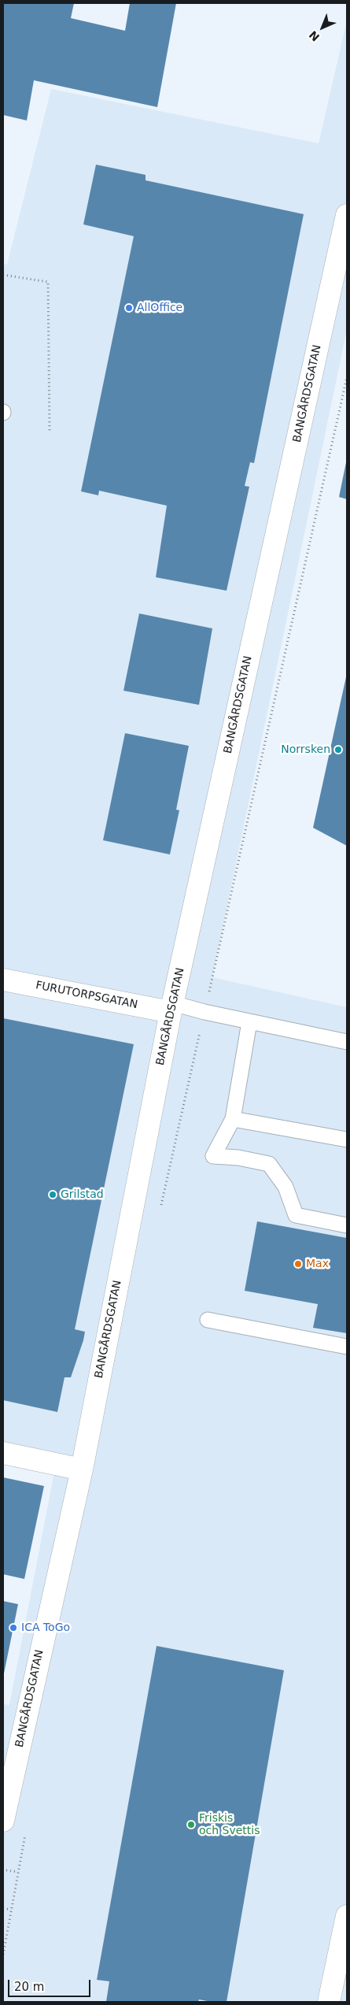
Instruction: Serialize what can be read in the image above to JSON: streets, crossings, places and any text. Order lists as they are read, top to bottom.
{
  "streets": {
    "street": ["BANGÅRDSGATAN", "FURUTORPSGATAN"]
  },
  "crossings": [
    ["BANGÅRDSGATAN", "FURUTORPSGATAN"]
  ],
  "places": [
    "AllOffice",
    "Norrsken",
    "Grilstad",
    "Max",
    "ICA ToGo",
    "Friskis och Svettis"
  ],
  "scale_bar": "20 m",
  "north": "bottom left"
}
